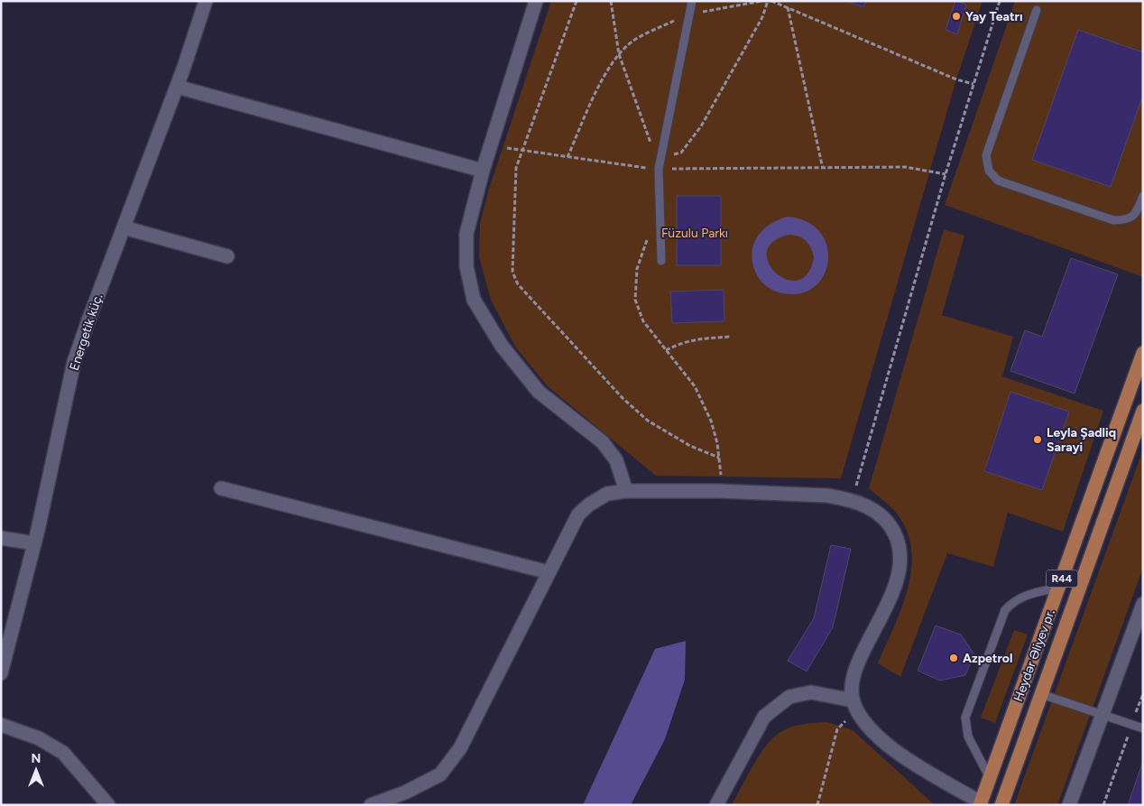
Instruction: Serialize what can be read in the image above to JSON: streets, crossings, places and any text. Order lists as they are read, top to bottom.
{
  "streets": {
    "main road": ["R44", "Heydər Əliyev pr."],
    "street": ["Energetik küç."]
  },
  "parks": ["Füzulu Parkı"],
  "places": ["Yay Teatrı", "Leyla Şadliq Sarayi", "Azpetrol"],
  "north": "top"
}
